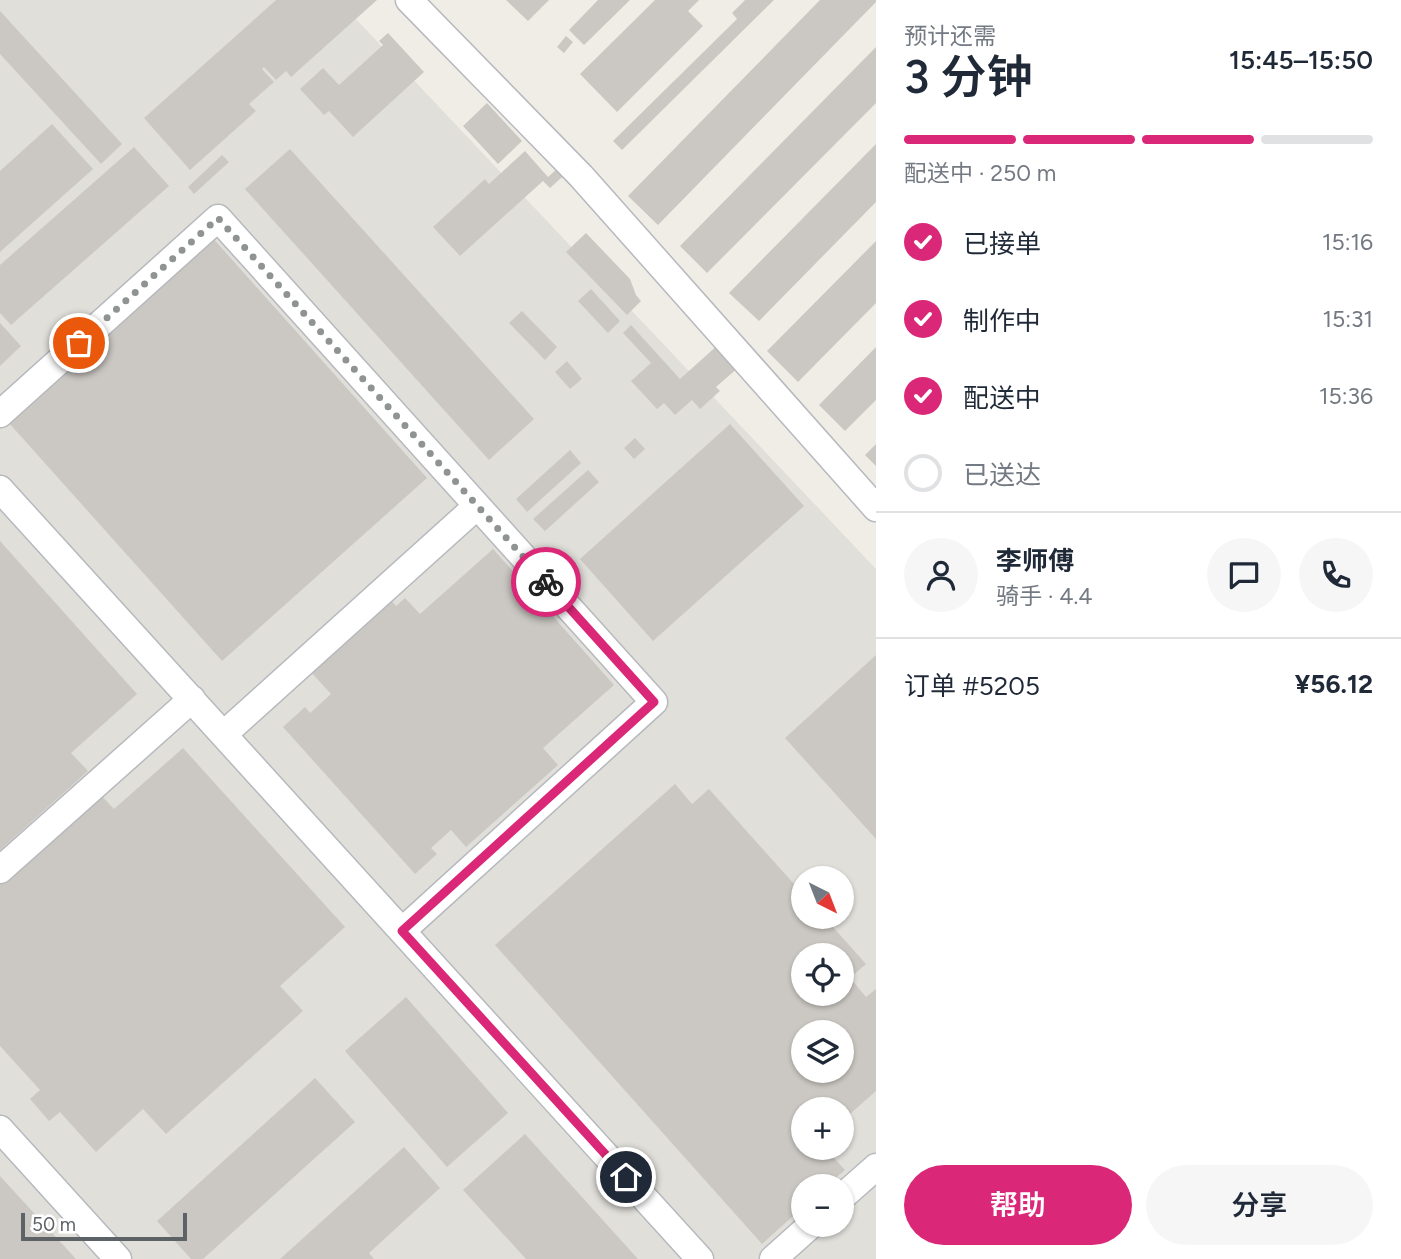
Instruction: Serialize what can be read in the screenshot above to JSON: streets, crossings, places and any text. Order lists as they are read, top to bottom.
{
  "scale_bar": "50 m",
  "north": "bottom right",
  "page": {
    "heading": ["3 分钟", "预计还需", "15:45–15:50"],
    "panel": [
      "李师傅",
      "骑手 · 4.4",
      "订单 #5205",
      "¥56.12"
    ],
    "bar": "配送中 · 250 m",
    "list": [
      ["已接单", "15:16"],
      ["制作中", "15:31"],
      ["配送中", "15:36"],
      "已送达"
    ],
    "map_buttons": ["+", "−"],
    "buttons": ["帮助", "分享"],
    "scale": "50 m"
  }
}
